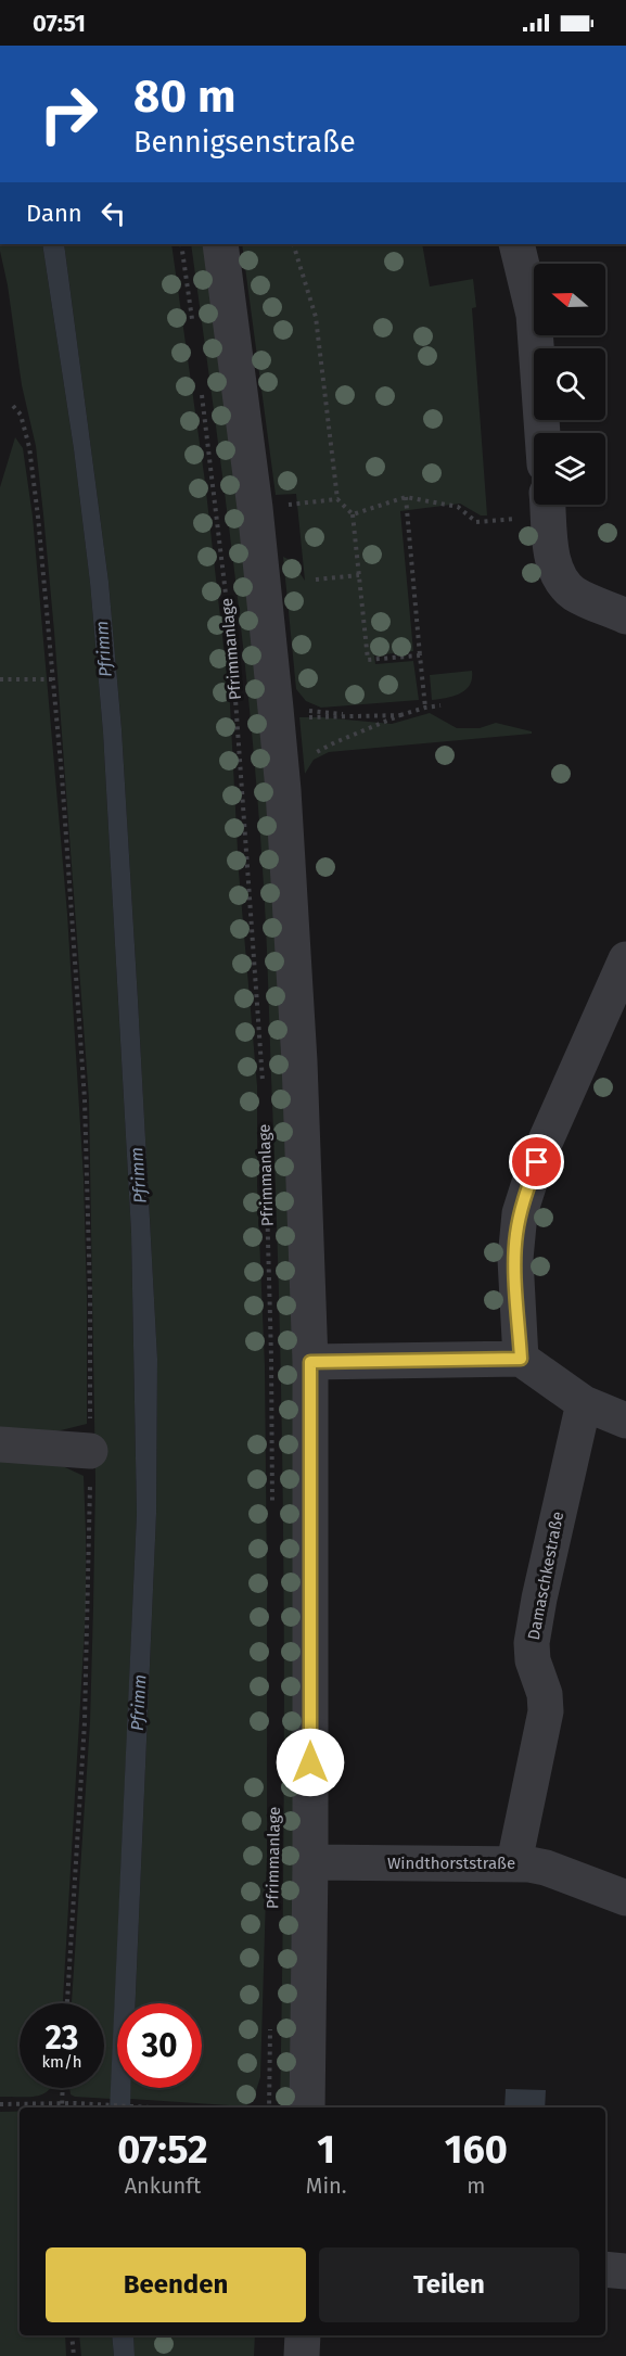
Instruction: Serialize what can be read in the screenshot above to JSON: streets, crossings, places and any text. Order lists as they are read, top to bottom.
{
  "streets": {
    "street": ["Damaschkestraße", "Windthorststraße"],
    "path": ["Pfrimmanlage"]
  },
  "crossings": [
    ["Damaschkestraße", "Windthorststraße"]
  ],
  "water": ["Pfrimm"],
  "north": "left",
  "page": {
    "status": "07:51",
    "turn": ["80 m", "Bennigsenstraße"],
    "then": "Dann",
    "speed": "23 km/h",
    "limit": "30",
    "eta": [
      "07:52",
      "Ankunft",
      "1",
      "Min.",
      "160",
      "m"
    ],
    "buttons": ["Beenden", "Teilen"]
  }
}
